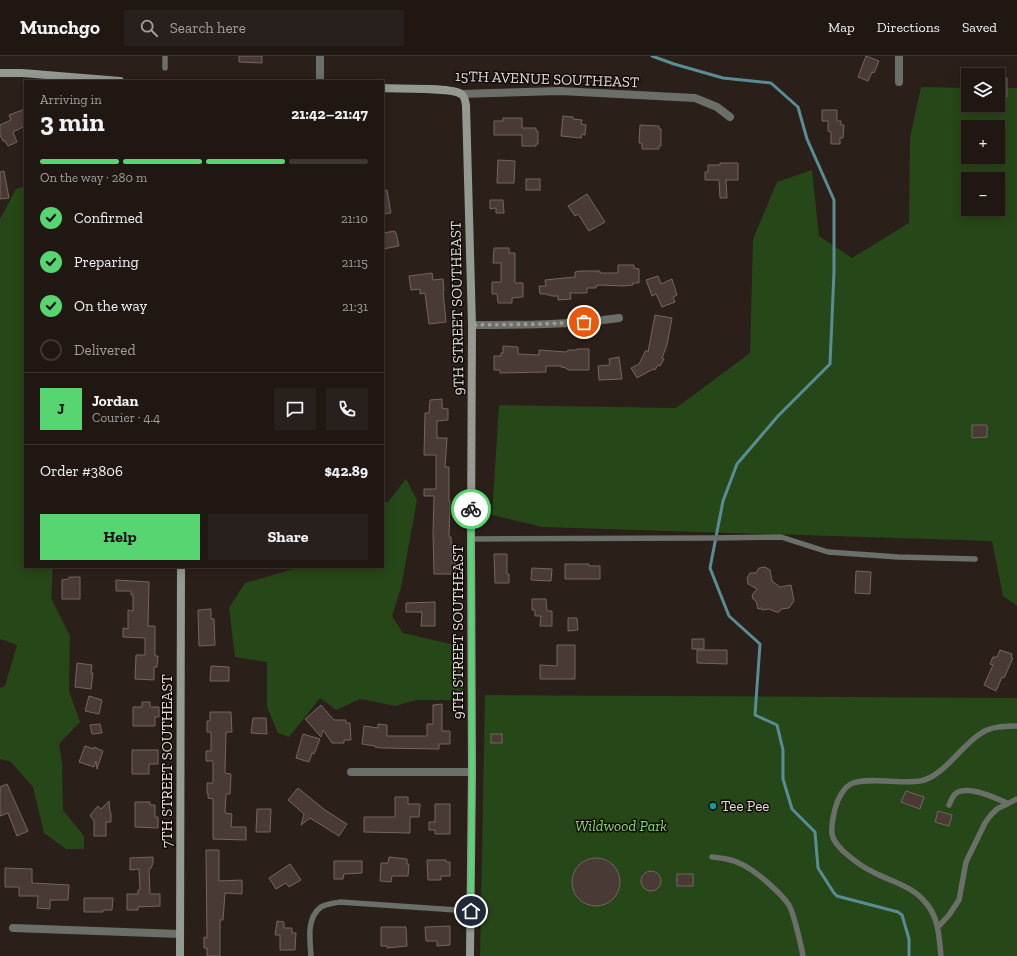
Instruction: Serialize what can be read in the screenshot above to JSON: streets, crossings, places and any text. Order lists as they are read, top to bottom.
{
  "streets": {
    "street": ["15TH AVENUE SOUTHEAST", "9TH STREET SOUTHEAST", "7TH STREET SOUTHEAST"]
  },
  "crossings": [
    ["15TH AVENUE SOUTHEAST", "9TH STREET SOUTHEAST"]
  ],
  "parks": ["Wildwood Park"],
  "places": ["Tee Pee"],
  "page": {
    "header": "Munchgo",
    "search": "Search here",
    "nav": ["Map", "Directions", "Saved"],
    "map_buttons": ["+", "−"],
    "heading": ["3 min", "Arriving in", "21:42–21:47"],
    "panel": [
      "Jordan",
      "Courier · 4.4",
      "Order #3806",
      "$42.89"
    ],
    "bar": "On the way · 280 m",
    "list": [
      ["Confirmed", "21:10"],
      ["Preparing", "21:15"],
      ["On the way", "21:31"],
      "Delivered"
    ],
    "round": "J",
    "buttons": ["Help", "Share"]
  }
}
